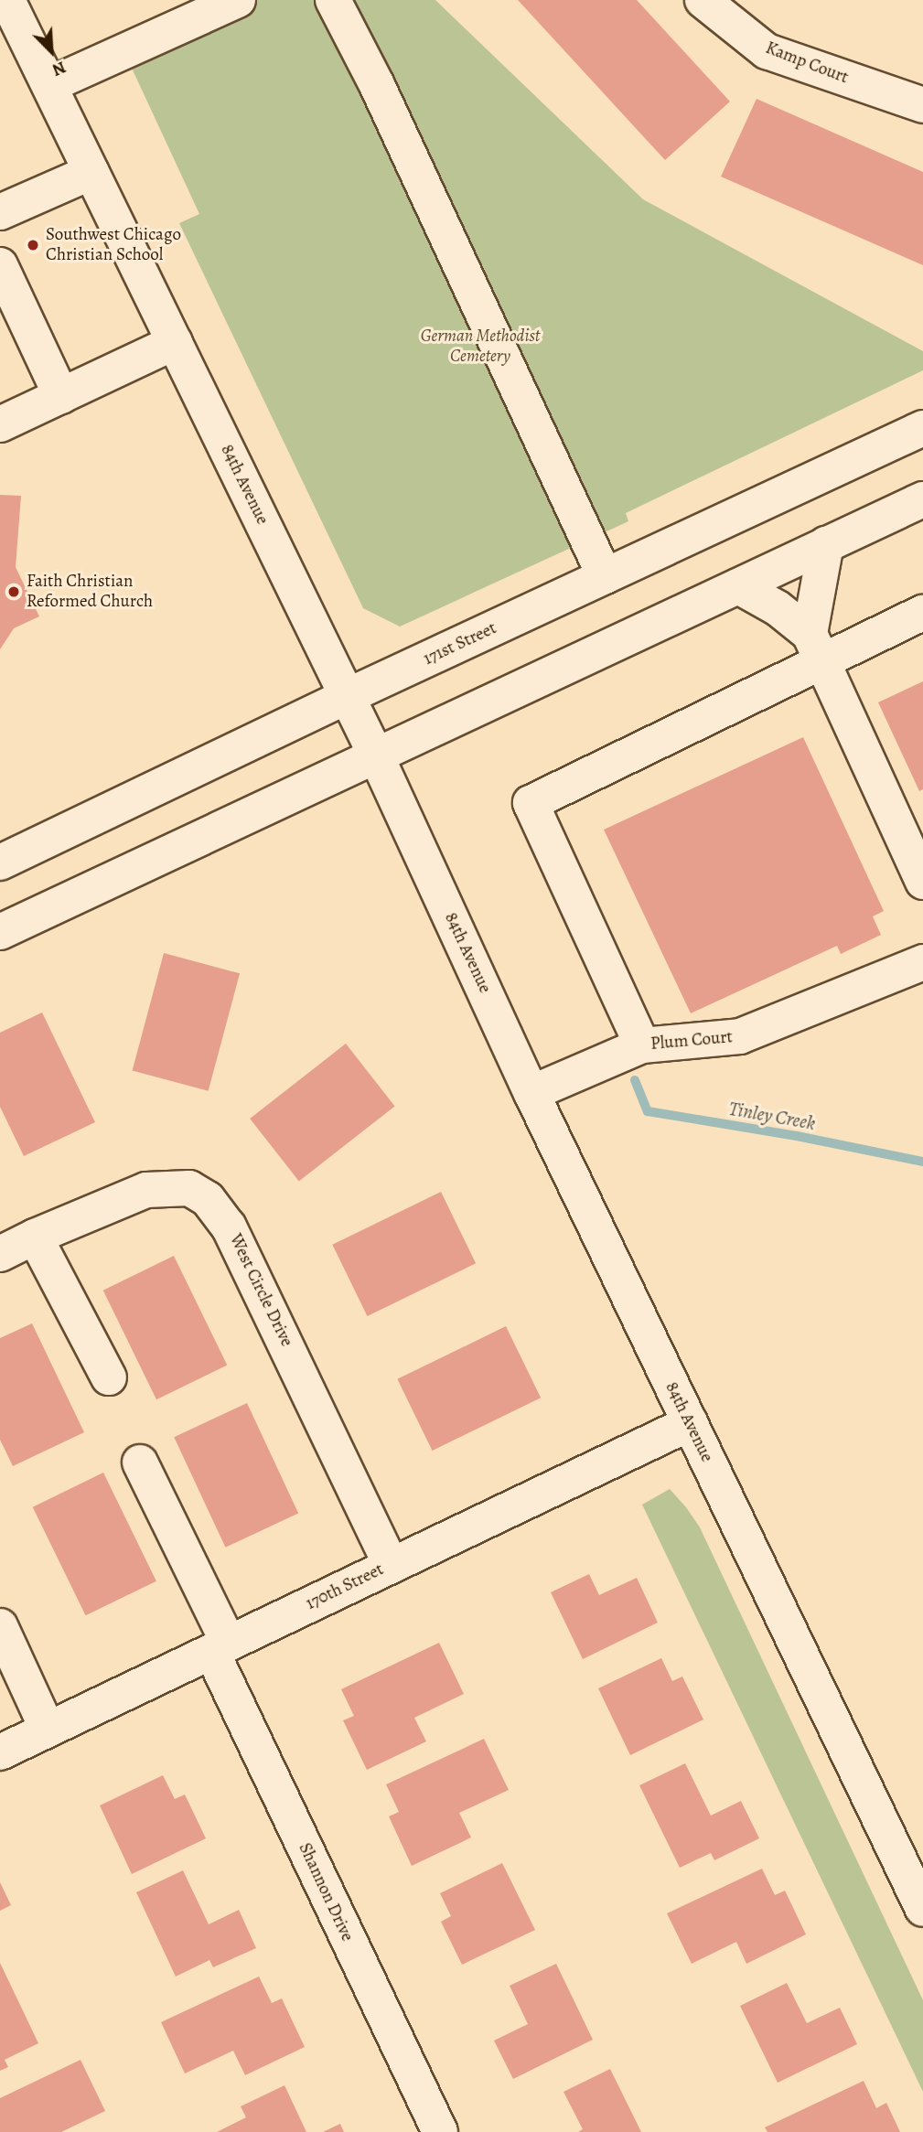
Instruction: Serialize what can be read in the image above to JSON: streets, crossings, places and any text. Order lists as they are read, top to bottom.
{
  "streets": {
    "street": [
      "Kamp Court",
      "84th Avenue",
      "171st Street",
      "Plum Court",
      "West Circle Drive",
      "170th Street",
      "Shannon Drive"
    ]
  },
  "crossings": [
    ["84th Avenue", "171st Street"],
    ["84th Avenue", "Plum Court"],
    ["84th Avenue", "170th Street"],
    ["West Circle Drive", "170th Street"],
    ["170th Street", "Shannon Drive"]
  ],
  "water": ["Tinley Creek"],
  "parks": ["German Methodist Cemetery"],
  "places": ["Southwest Chicago Christian School", "Faith Christian Reformed Church"],
  "north": "bottom right"
}
